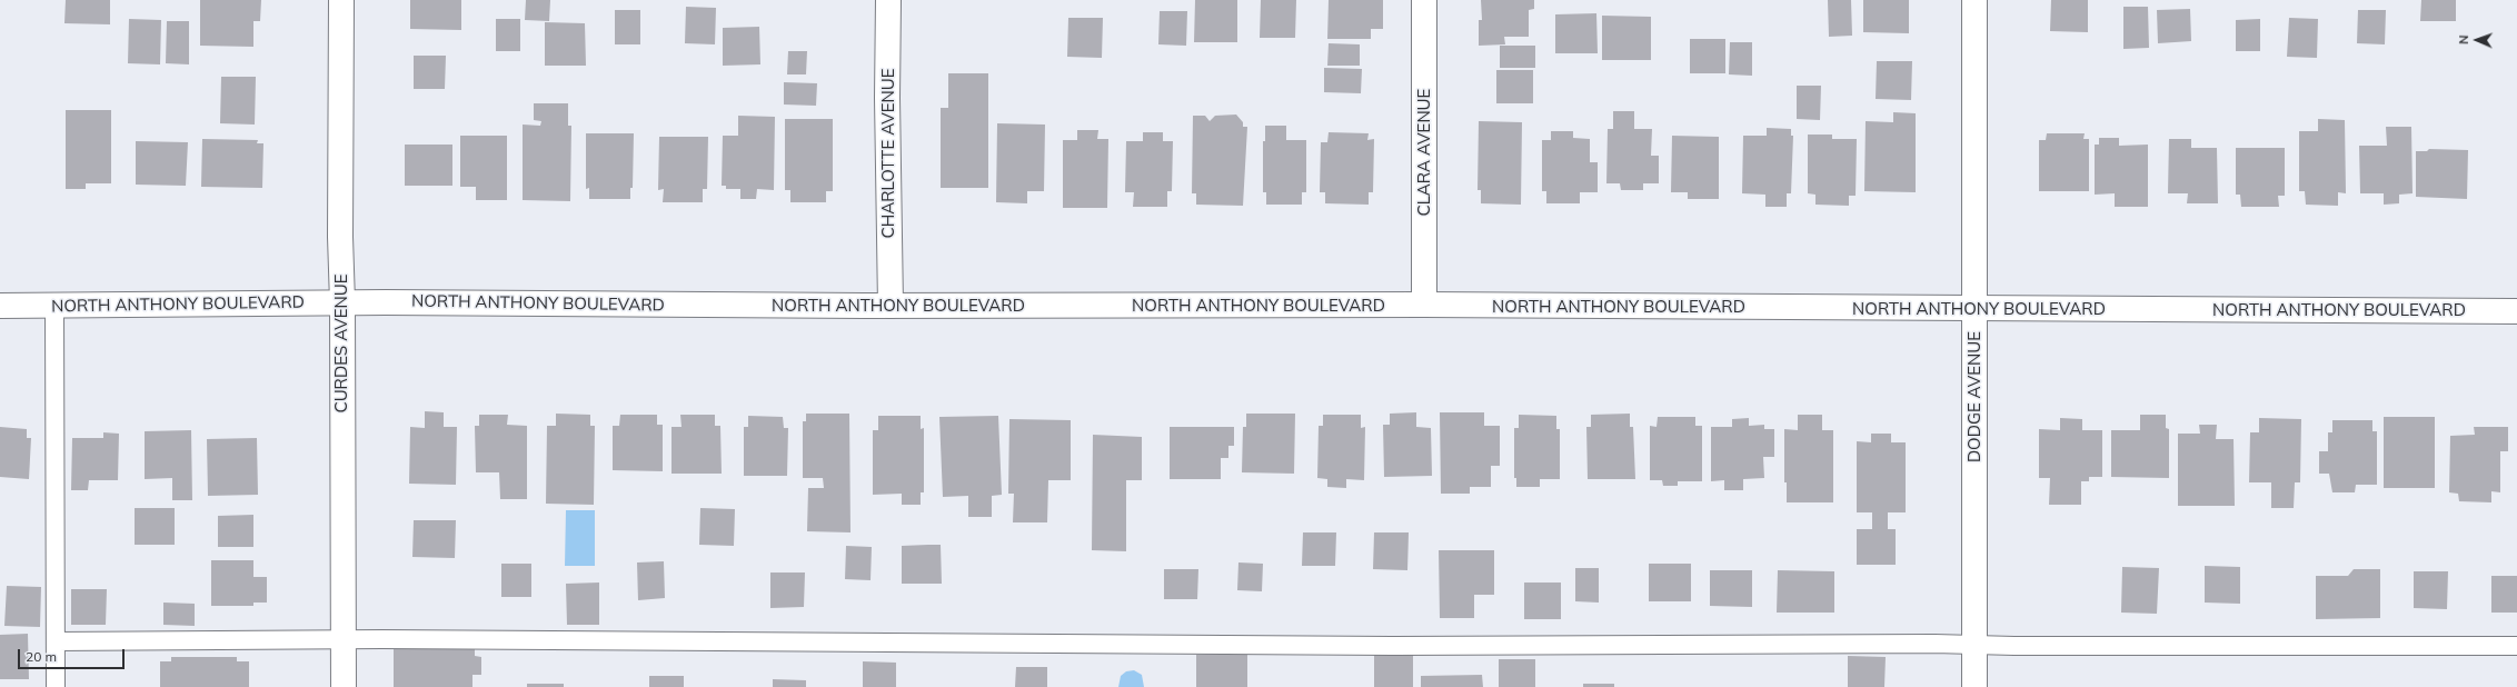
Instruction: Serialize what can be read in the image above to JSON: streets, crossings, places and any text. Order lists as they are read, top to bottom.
{
  "streets": {
    "main road": [
      "CLARA AVENUE",
      "CHARLOTTE AVENUE",
      "NORTH ANTHONY BOULEVARD",
      "CURDES AVENUE",
      "DODGE AVENUE"
    ]
  },
  "crossings": [
    ["CLARA AVENUE", "NORTH ANTHONY BOULEVARD"],
    ["CHARLOTTE AVENUE", "NORTH ANTHONY BOULEVARD"],
    ["NORTH ANTHONY BOULEVARD", "CURDES AVENUE"],
    ["NORTH ANTHONY BOULEVARD", "DODGE AVENUE"]
  ],
  "scale_bar": "20 m",
  "north": "left"
}
